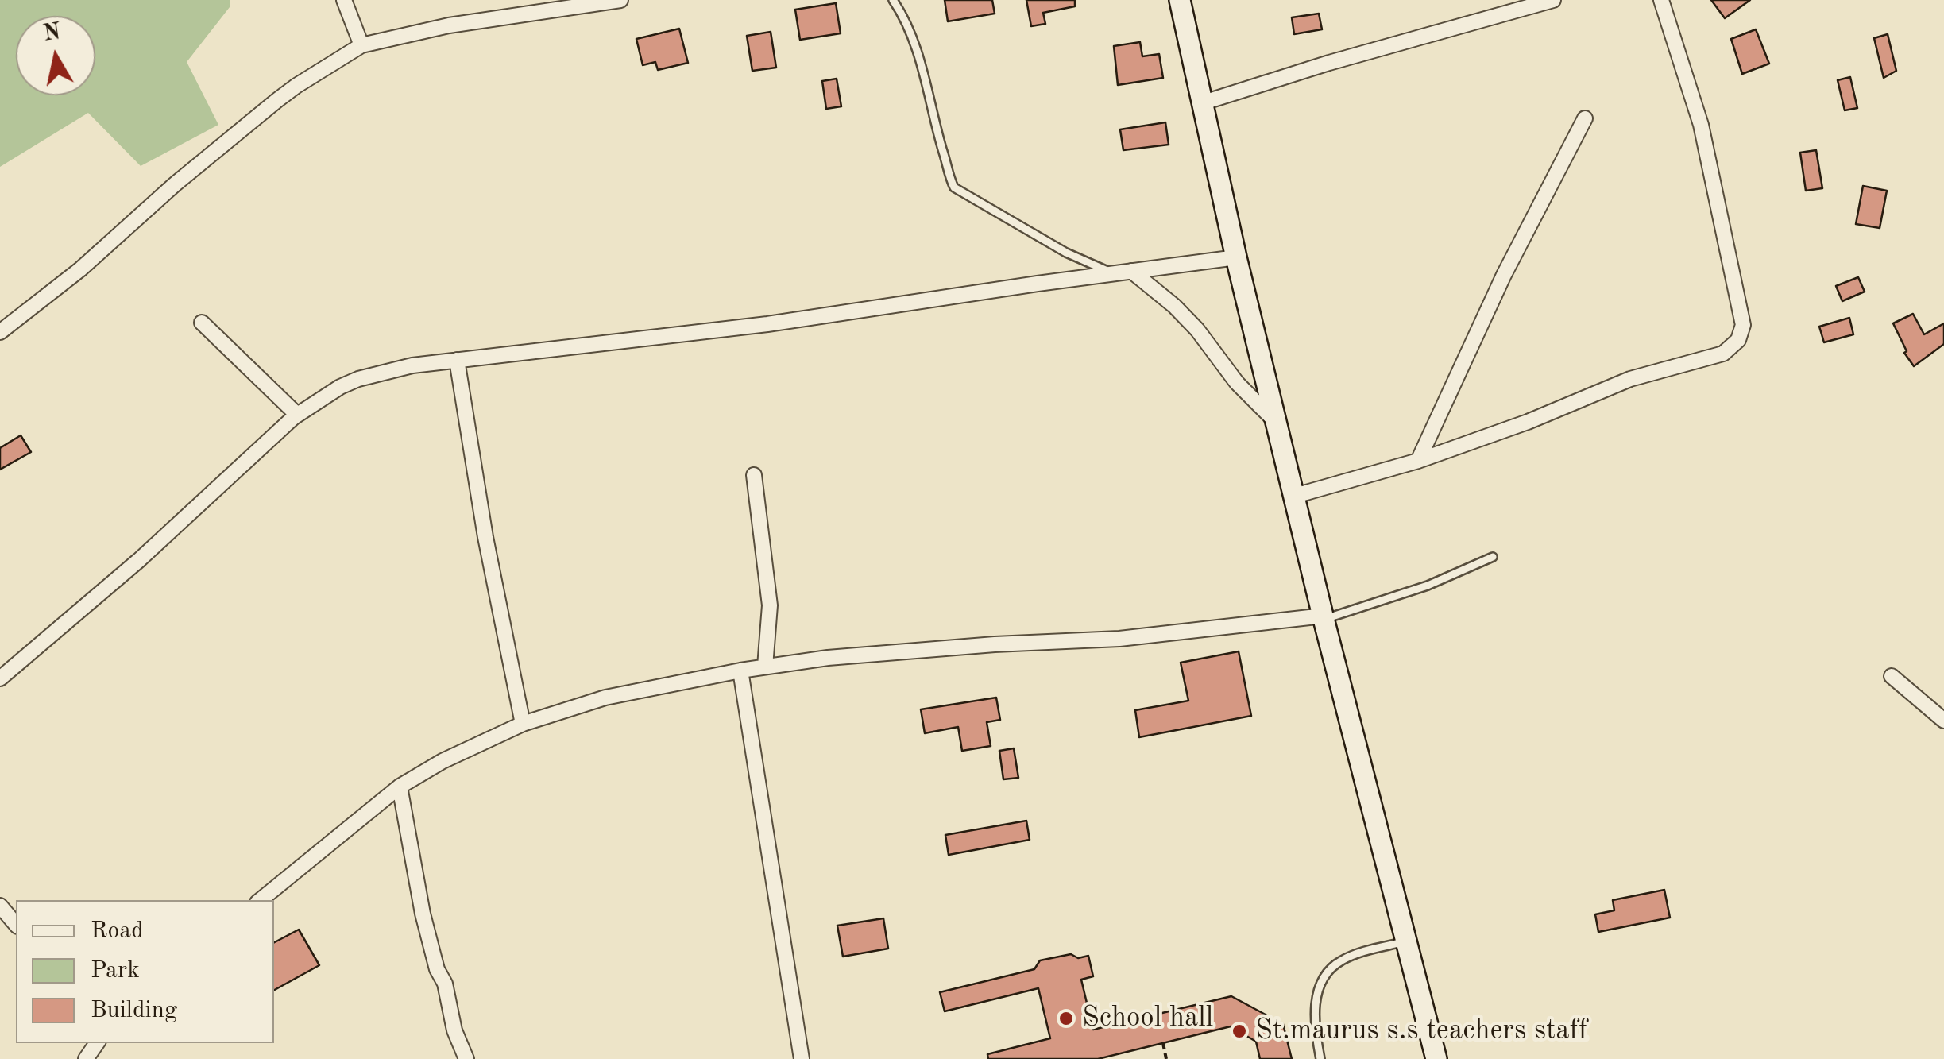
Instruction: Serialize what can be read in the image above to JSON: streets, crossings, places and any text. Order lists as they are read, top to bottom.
{
  "places": ["School hall", "St.maurus s.s teachers staff"],
  "legend": ["Road", "Park", "Building"],
  "north": "top"
}
